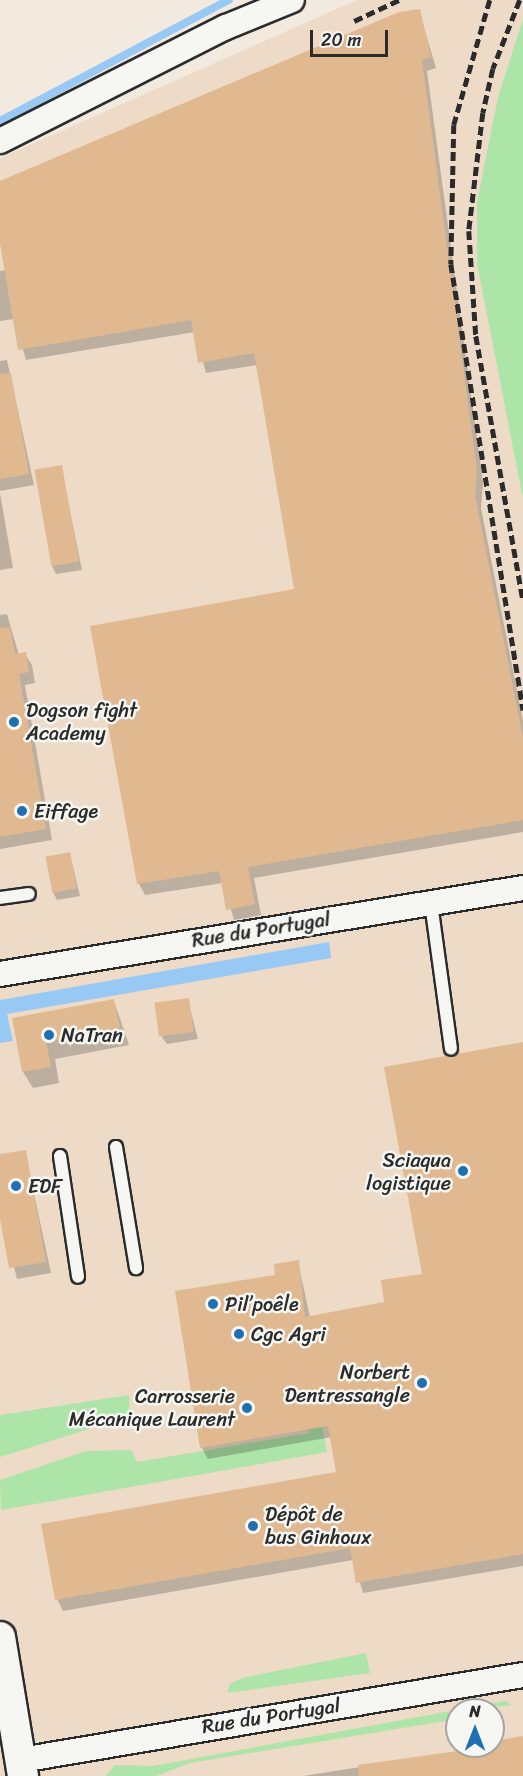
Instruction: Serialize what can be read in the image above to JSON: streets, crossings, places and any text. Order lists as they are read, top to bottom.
{
  "streets": {
    "street": ["Rue du Portugal"]
  },
  "places": [
    "Dogson fight Academy",
    "Eiffage",
    "NaTran",
    "Sciaqua logistique",
    "EDF",
    "Pil’poêle",
    "Cgc Agri",
    "Norbert Dentressangle",
    "Carrosserie Mécanique Laurent",
    "Dépôt de bus Ginhoux"
  ],
  "scale_bar": "20 m",
  "north": "top"
}
